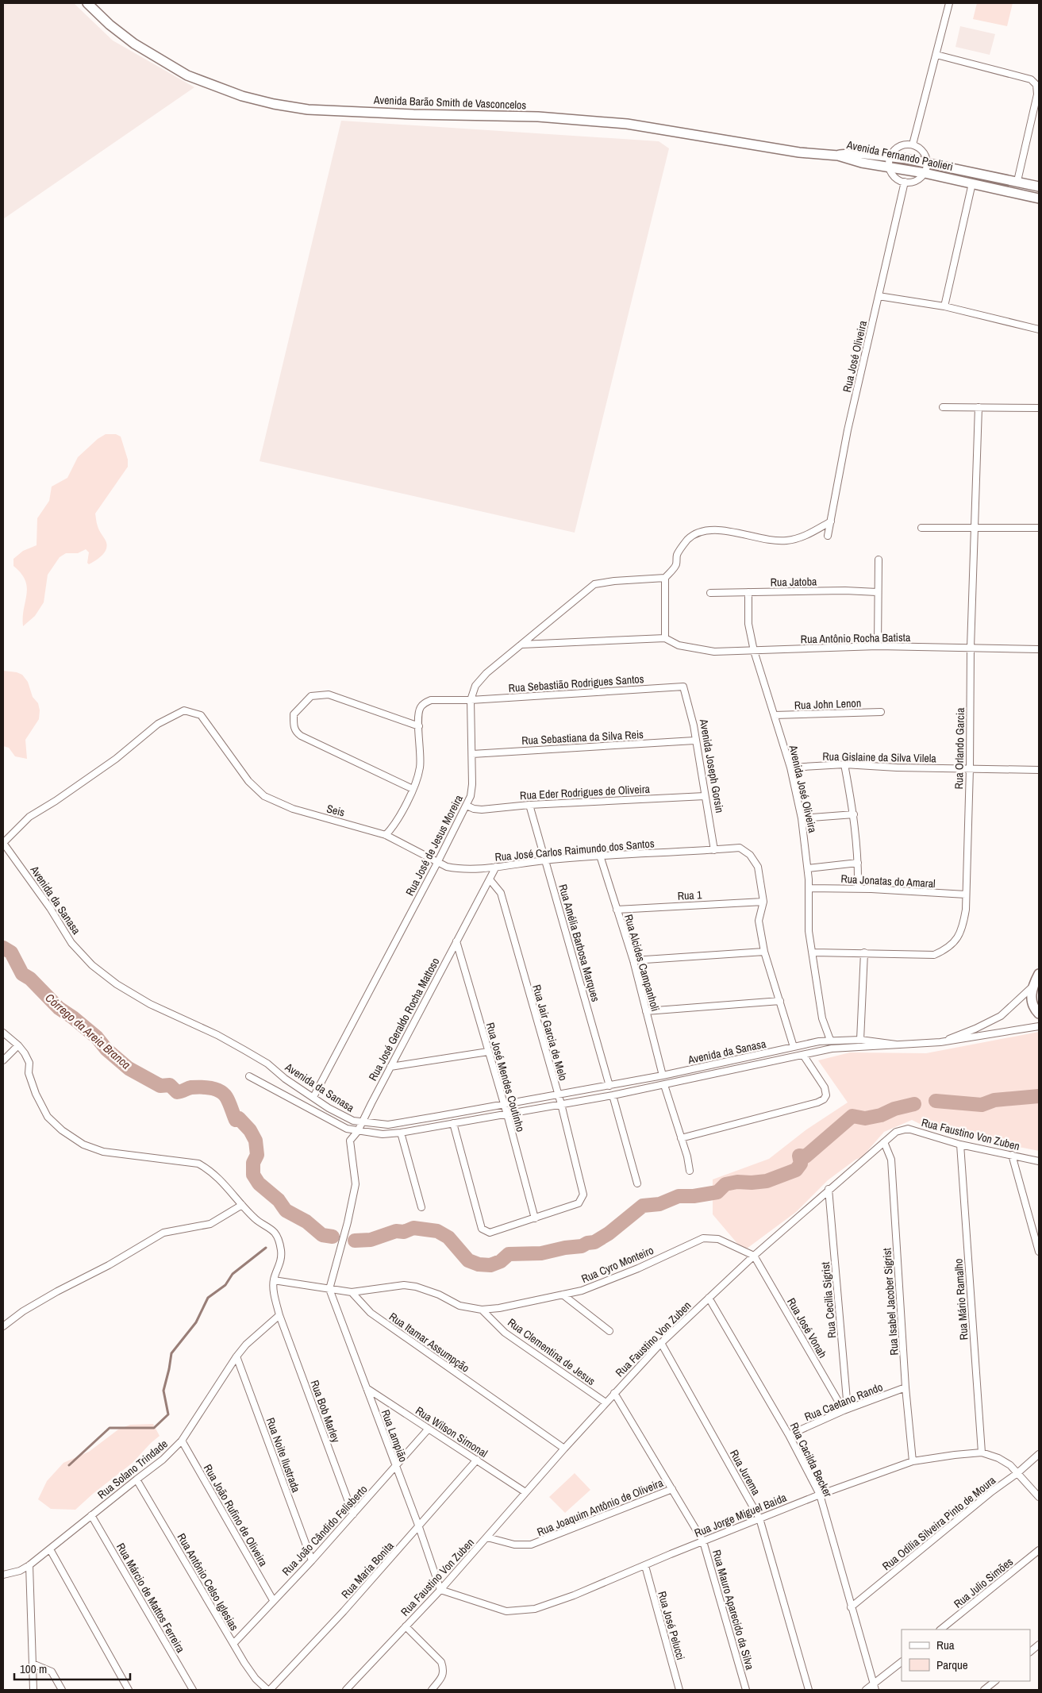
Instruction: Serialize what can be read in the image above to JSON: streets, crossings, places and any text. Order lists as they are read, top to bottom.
{
  "streets": {
    "main road": ["Avenida Barão Smith de Vasconcelos", "Avenida Fernando Paolieri"],
    "street": [
      "Rua José Oliveira",
      "Rua Jatoba",
      "Rua Antônio Rocha Batista",
      "Rua Sebastião Rodrigues Santos",
      "Rua John Lenon",
      "Rua Sebastiana da Silva Reis",
      "Rua Orlando Garcia",
      "Rua Gislaine da Silva Vilela",
      "Avenida Joseph Gorsin",
      "Avenida José Oliveira",
      "Rua Eder Rodrigues de Oliveira",
      "Seis",
      "Rua José de Jesus Moreira",
      "Rua José Carlos Raimundo dos Santos",
      "Rua Jonatas do Amaral",
      "Rua 1",
      "Avenida da Sanasa",
      "Rua Amélia Barbosa Marques",
      "Rua Alcides Campanholi",
      "Rua José Geraldo Rocha Mattoso",
      "Rua Jair Garcia de Melo",
      "Rua José Mendes Coutinho",
      "Rua Faustino Von Zuben",
      "Rua Cyro Monteiro",
      "Rua Mário Ramalho",
      "Rua Cecilia Sigrist",
      "Rua Isabel Jacober Sigrist",
      "Rua José Vonah",
      "Rua Itamar Assumpção",
      "Rua Clementina de Jesus",
      "Rua Caetano Rando",
      "Rua Bob Marley",
      "Rua Wilson Simonal",
      "Rua Lampião",
      "Rua Noite Ilustrada",
      "Rua Cacilda Becker",
      "Rua Solano Trindade",
      "Rua Jurema",
      "Rua Joaquim Antônio de Oliveira",
      "Rua João Rufino de Oliveira",
      "Rua Jorge Miguel Baida",
      "Rua Odilia Silveira Pinto de Moura",
      "Rua João Cândido Felisberto",
      "Rua Maria Bonita",
      "Rua Antônio Celso Iglesias",
      "Rua Julio Simões",
      "Rua Márcio de Mattos Ferreira",
      "Rua Mauro Aparecido da Silva",
      "Rua José Pelucci"
    ]
  },
  "crossings": [
    ["Avenida Barão Smith de Vasconcelos", "Avenida Fernando Paolieri"],
    ["Rua Jatoba", "Avenida José Oliveira"],
    ["Rua Antônio Rocha Batista", "Rua Orlando Garcia"],
    ["Rua Antônio Rocha Batista", "Avenida José Oliveira"],
    ["Rua Sebastião Rodrigues Santos", "Avenida Joseph Gorsin"],
    ["Rua Sebastião Rodrigues Santos", "Seis"],
    ["Rua Sebastião Rodrigues Santos", "Rua José de Jesus Moreira"],
    ["Rua John Lenon", "Avenida José Oliveira"],
    ["Rua Sebastiana da Silva Reis", "Avenida Joseph Gorsin"],
    ["Rua Sebastiana da Silva Reis", "Rua José de Jesus Moreira"],
    ["Rua Orlando Garcia", "Rua Gislaine da Silva Vilela"],
    ["Rua Orlando Garcia", "Avenida José Oliveira"],
    ["Rua Orlando Garcia", "Rua Jonatas do Amaral"],
    ["Rua Gislaine da Silva Vilela", "Avenida José Oliveira"],
    ["Avenida Joseph Gorsin", "Rua Eder Rodrigues de Oliveira"],
    ["Avenida Joseph Gorsin", "Rua José Carlos Raimundo dos Santos"],
    ["Avenida José Oliveira", "Rua Jonatas do Amaral"],
    ["Avenida José Oliveira", "Avenida da Sanasa"],
    ["Rua Eder Rodrigues de Oliveira", "Rua José de Jesus Moreira"],
    ["Rua Eder Rodrigues de Oliveira", "Rua Amélia Barbosa Marques"],
    ["Seis", "Rua José de Jesus Moreira"],
    ["Seis", "Rua José Carlos Raimundo dos Santos"],
    ["Seis", "Avenida da Sanasa"],
    ["Rua José de Jesus Moreira", "Rua José Carlos Raimundo dos Santos"],
    ["Rua José de Jesus Moreira", "Avenida da Sanasa"],
    ["Rua José Carlos Raimundo dos Santos", "Rua 1"],
    ["Rua José Carlos Raimundo dos Santos", "Rua Amélia Barbosa Marques"],
    ["Rua José Carlos Raimundo dos Santos", "Rua Alcides Campanholi"],
    ["Rua José Carlos Raimundo dos Santos", "Rua José Geraldo Rocha Mattoso"],
    ["Rua 1", "Rua Alcides Campanholi"],
    ["Avenida da Sanasa", "Rua Amélia Barbosa Marques"],
    ["Avenida da Sanasa", "Rua Alcides Campanholi"],
    ["Avenida da Sanasa", "Rua José Geraldo Rocha Mattoso"],
    ["Avenida da Sanasa", "Rua Jair Garcia de Melo"],
    ["Avenida da Sanasa", "Rua José Mendes Coutinho"],
    ["Rua José Geraldo Rocha Mattoso", "Rua Jair Garcia de Melo"],
    ["Rua José Geraldo Rocha Mattoso", "Rua José Mendes Coutinho"],
    ["Rua José Geraldo Rocha Mattoso", "Rua Lampião"],
    ["Rua Jair Garcia de Melo", "Rua José Mendes Coutinho"],
    ["Rua Faustino Von Zuben", "Rua Cyro Monteiro"],
    ["Rua Faustino Von Zuben", "Rua Mário Ramalho"],
    ["Rua Faustino Von Zuben", "Rua Cecilia Sigrist"],
    ["Rua Faustino Von Zuben", "Rua Isabel Jacober Sigrist"],
    ["Rua Faustino Von Zuben", "Rua José Vonah"],
    ["Rua Faustino Von Zuben", "Rua Itamar Assumpção"],
    ["Rua Faustino Von Zuben", "Rua Clementina de Jesus"],
    ["Rua Faustino Von Zuben", "Rua Wilson Simonal"],
    ["Rua Faustino Von Zuben", "Rua Lampião"],
    ["Rua Faustino Von Zuben", "Rua Cacilda Becker"],
    ["Rua Faustino Von Zuben", "Rua Jurema"],
    ["Rua Faustino Von Zuben", "Rua Joaquim Antônio de Oliveira"],
    ["Rua Faustino Von Zuben", "Rua Jorge Miguel Baida"],
    ["Rua Faustino Von Zuben", "Rua Mauro Aparecido da Silva"],
    ["Rua Cyro Monteiro", "Rua José Vonah"],
    ["Rua Cyro Monteiro", "Rua Clementina de Jesus"],
    ["Rua Mário Ramalho", "Rua Jorge Miguel Baida"],
    ["Rua Cecilia Sigrist", "Rua José Vonah"],
    ["Rua Cecilia Sigrist", "Rua Caetano Rando"],
    ["Rua Isabel Jacober Sigrist", "Rua Caetano Rando"],
    ["Rua Isabel Jacober Sigrist", "Rua Jorge Miguel Baida"],
    ["Rua José Vonah", "Rua Caetano Rando"],
    ["Rua Caetano Rando", "Rua Cacilda Becker"],
    ["Rua Bob Marley", "Rua Solano Trindade"],
    ["Rua Bob Marley", "Rua João Cândido Felisberto"],
    ["Rua Wilson Simonal", "Rua Lampião"],
    ["Rua Wilson Simonal", "Rua João Cândido Felisberto"],
    ["Rua Wilson Simonal", "Rua Maria Bonita"],
    ["Rua Lampião", "Rua Jorge Miguel Baida"],
    ["Rua Lampião", "Rua João Cândido Felisberto"],
    ["Rua Lampião", "Rua Maria Bonita"],
    ["Rua Noite Ilustrada", "Rua Solano Trindade"],
    ["Rua Noite Ilustrada", "Rua João Cândido Felisberto"],
    ["Rua Cacilda Becker", "Rua Jorge Miguel Baida"],
    ["Rua Cacilda Becker", "Rua Odilia Silveira Pinto de Moura"],
    ["Rua Solano Trindade", "Rua João Rufino de Oliveira"],
    ["Rua Solano Trindade", "Rua Antônio Celso Iglesias"],
    ["Rua Solano Trindade", "Rua Márcio de Mattos Ferreira"],
    ["Rua Jurema", "Rua Jorge Miguel Baida"],
    ["Rua Joaquim Antônio de Oliveira", "Rua Mauro Aparecido da Silva"],
    ["Rua João Rufino de Oliveira", "Rua João Cândido Felisberto"],
    ["Rua Jorge Miguel Baida", "Rua Odilia Silveira Pinto de Moura"],
    ["Rua Jorge Miguel Baida", "Rua Mauro Aparecido da Silva"],
    ["Rua Jorge Miguel Baida", "Rua José Pelucci"],
    ["Rua João Cândido Felisberto", "Rua Antônio Celso Iglesias"],
    ["Rua Maria Bonita", "Rua Antônio Celso Iglesias"]
  ],
  "water": ["Córrego da Areia Branca"],
  "legend": ["Rua", "Parque"],
  "scale_bar": "100 m"
}
